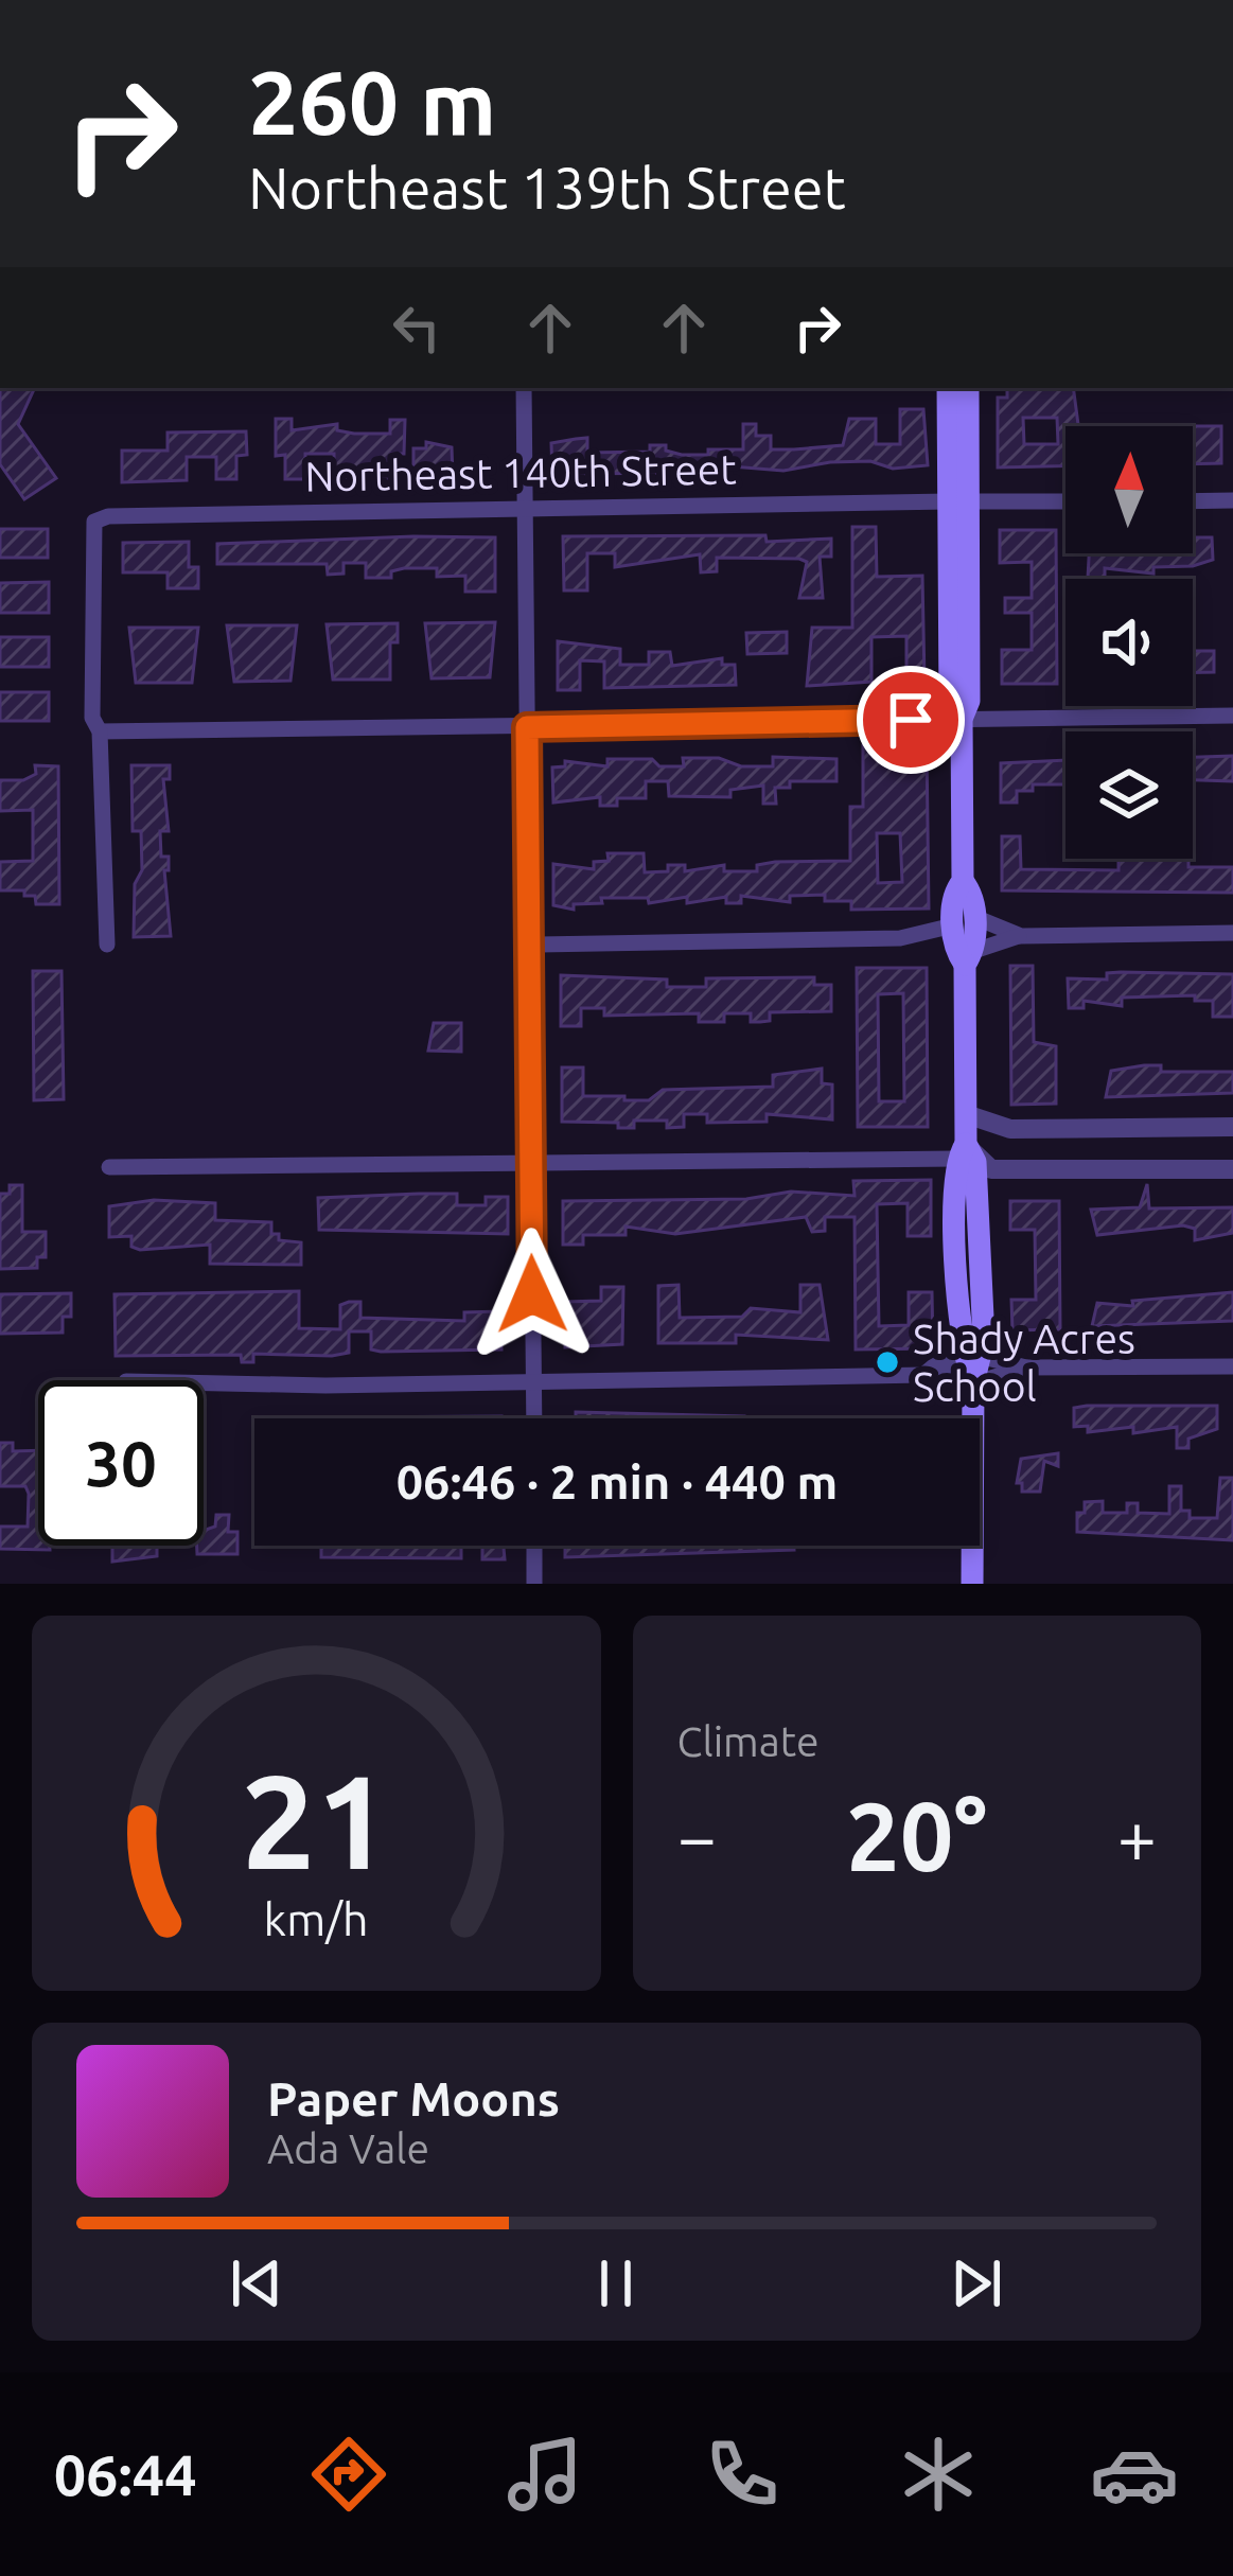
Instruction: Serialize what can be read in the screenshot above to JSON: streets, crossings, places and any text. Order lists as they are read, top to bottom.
{
  "streets": {
    "street": ["Northeast 140th Street"]
  },
  "places": ["Shady Acres School"],
  "north": "top",
  "page": {
    "turn": ["260 m", "Northeast 139th Street"],
    "limit": "30",
    "trip": "06:46 · 2 min · 440 m",
    "tile": "Climate",
    "heat": ["−", "20°", "+"],
    "song": ["Paper Moons", "Ada Vale"],
    "tabs": "06:44",
    "gauge": ["21", "km/h"]
  }
}
